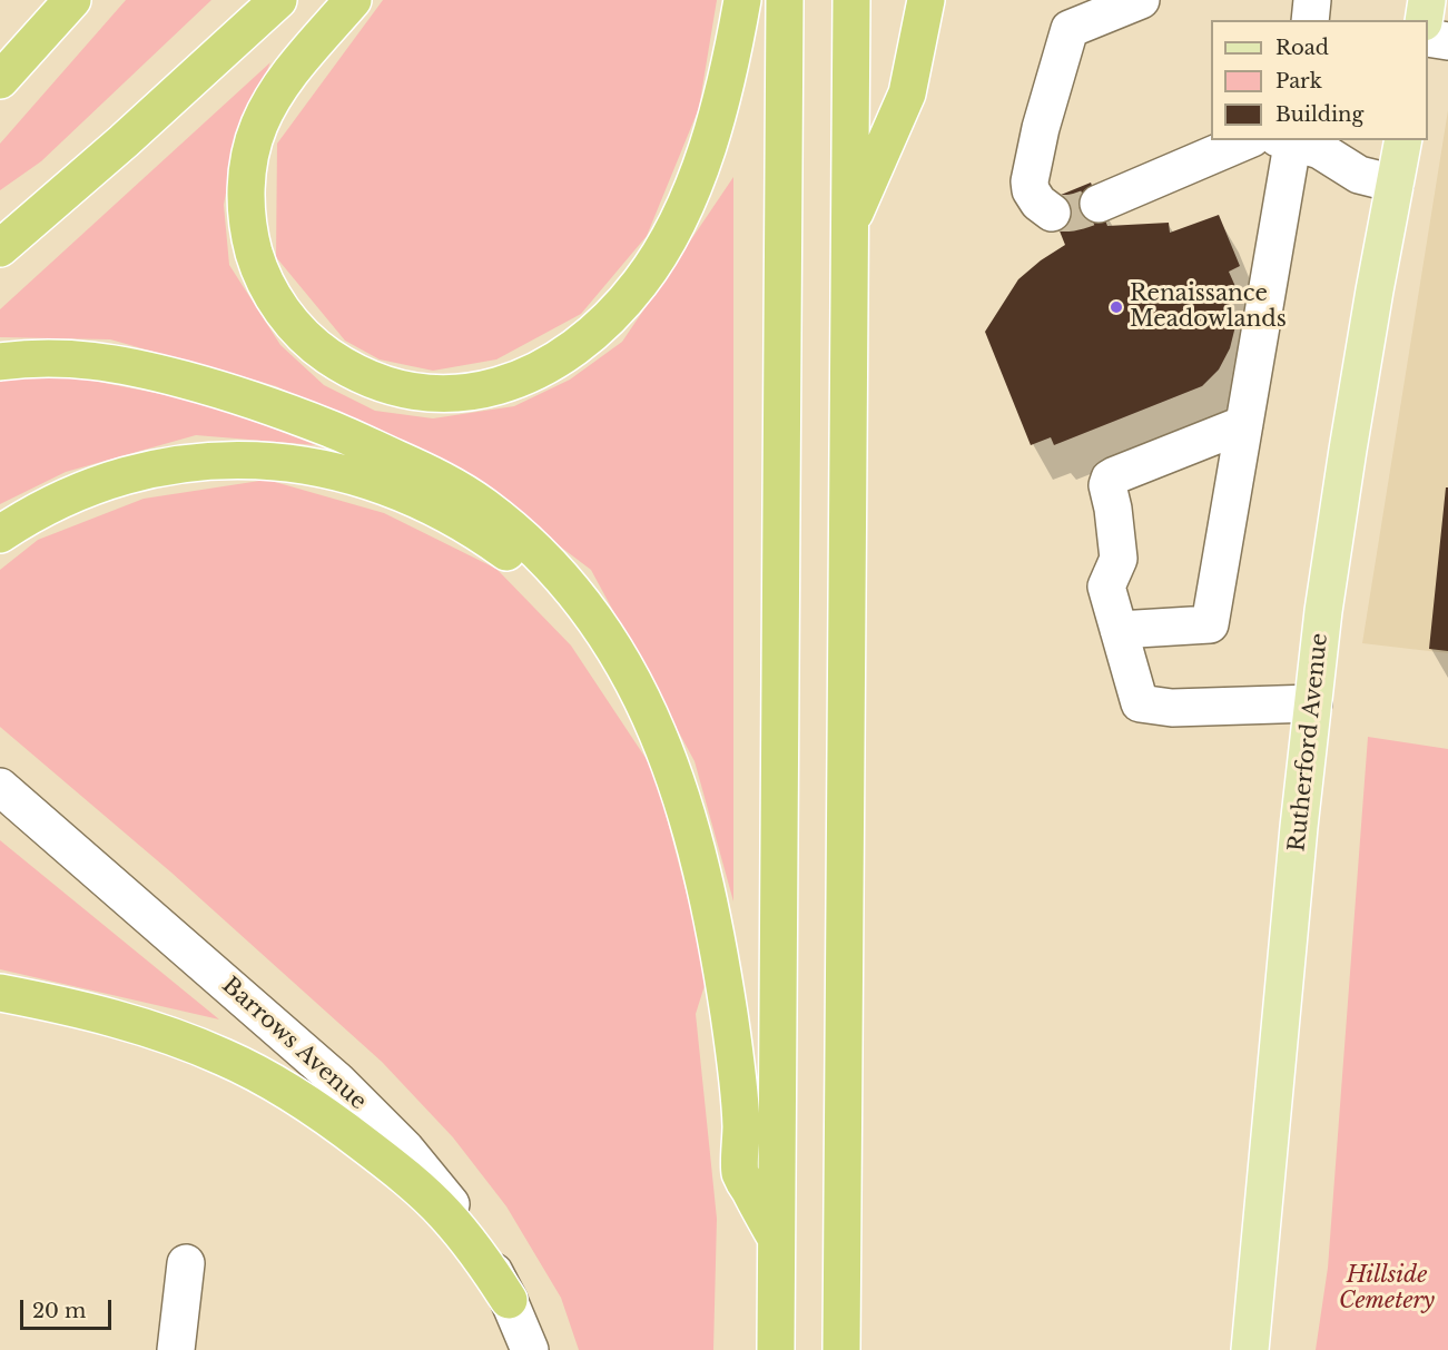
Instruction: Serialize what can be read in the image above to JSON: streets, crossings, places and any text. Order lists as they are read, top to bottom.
{
  "streets": {
    "main road": ["Rutherford Avenue"],
    "street": ["Barrows Avenue"]
  },
  "parks": ["Hillside Cemetery"],
  "places": ["Renaissance Meadowlands"],
  "legend": ["Road", "Park", "Building"],
  "scale_bar": "20 m"
}
